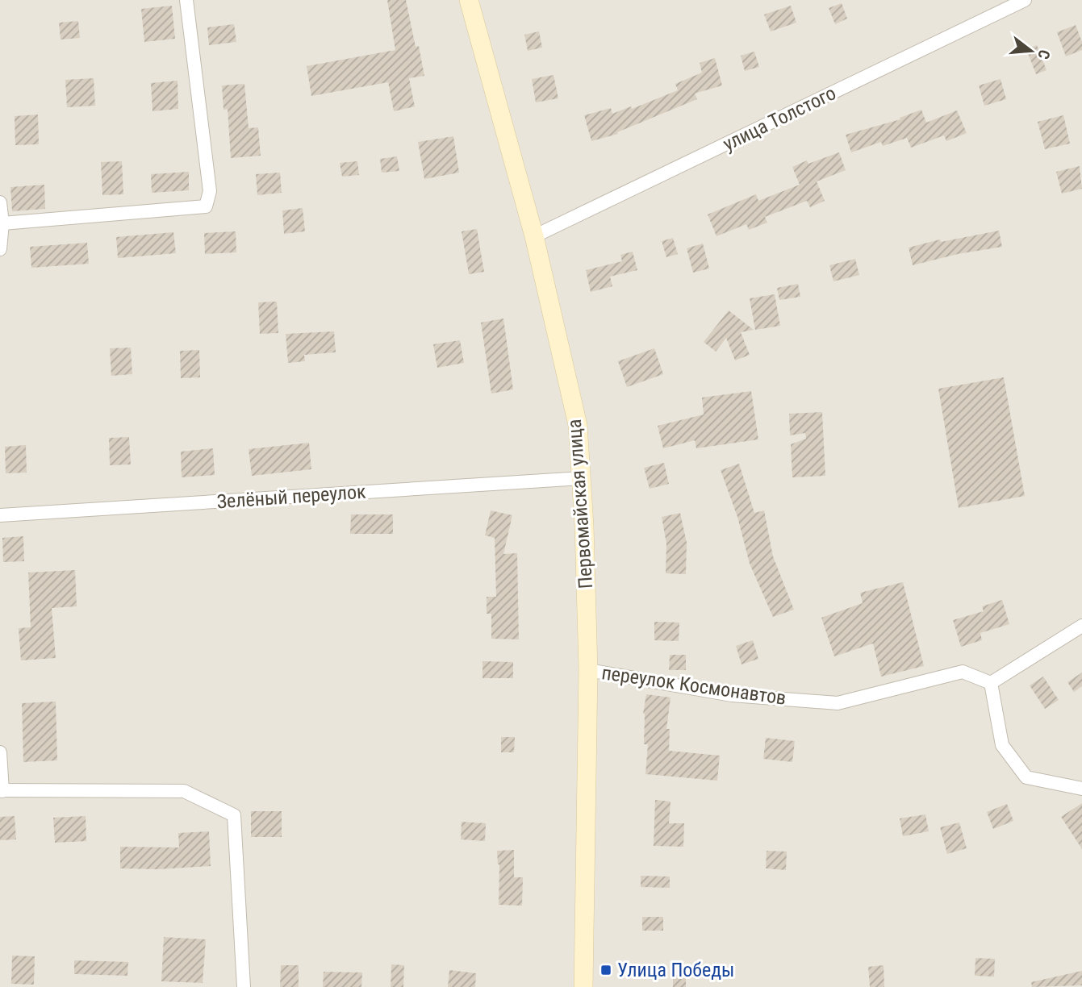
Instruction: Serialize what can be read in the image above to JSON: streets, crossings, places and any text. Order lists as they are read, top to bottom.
{
  "streets": {
    "main road": ["Первомайская улица"],
    "street": ["улица Толстого", "Зелёный переулок", "переулок Космонавтов"]
  },
  "crossings": [
    ["улица Толстого", "Первомайская улица"],
    ["Зелёный переулок", "Первомайская улица"],
    ["Первомайская улица", "переулок Космонавтов"]
  ],
  "places": {
    "transit": ["Улица Победы"]
  },
  "north": "right"
}
